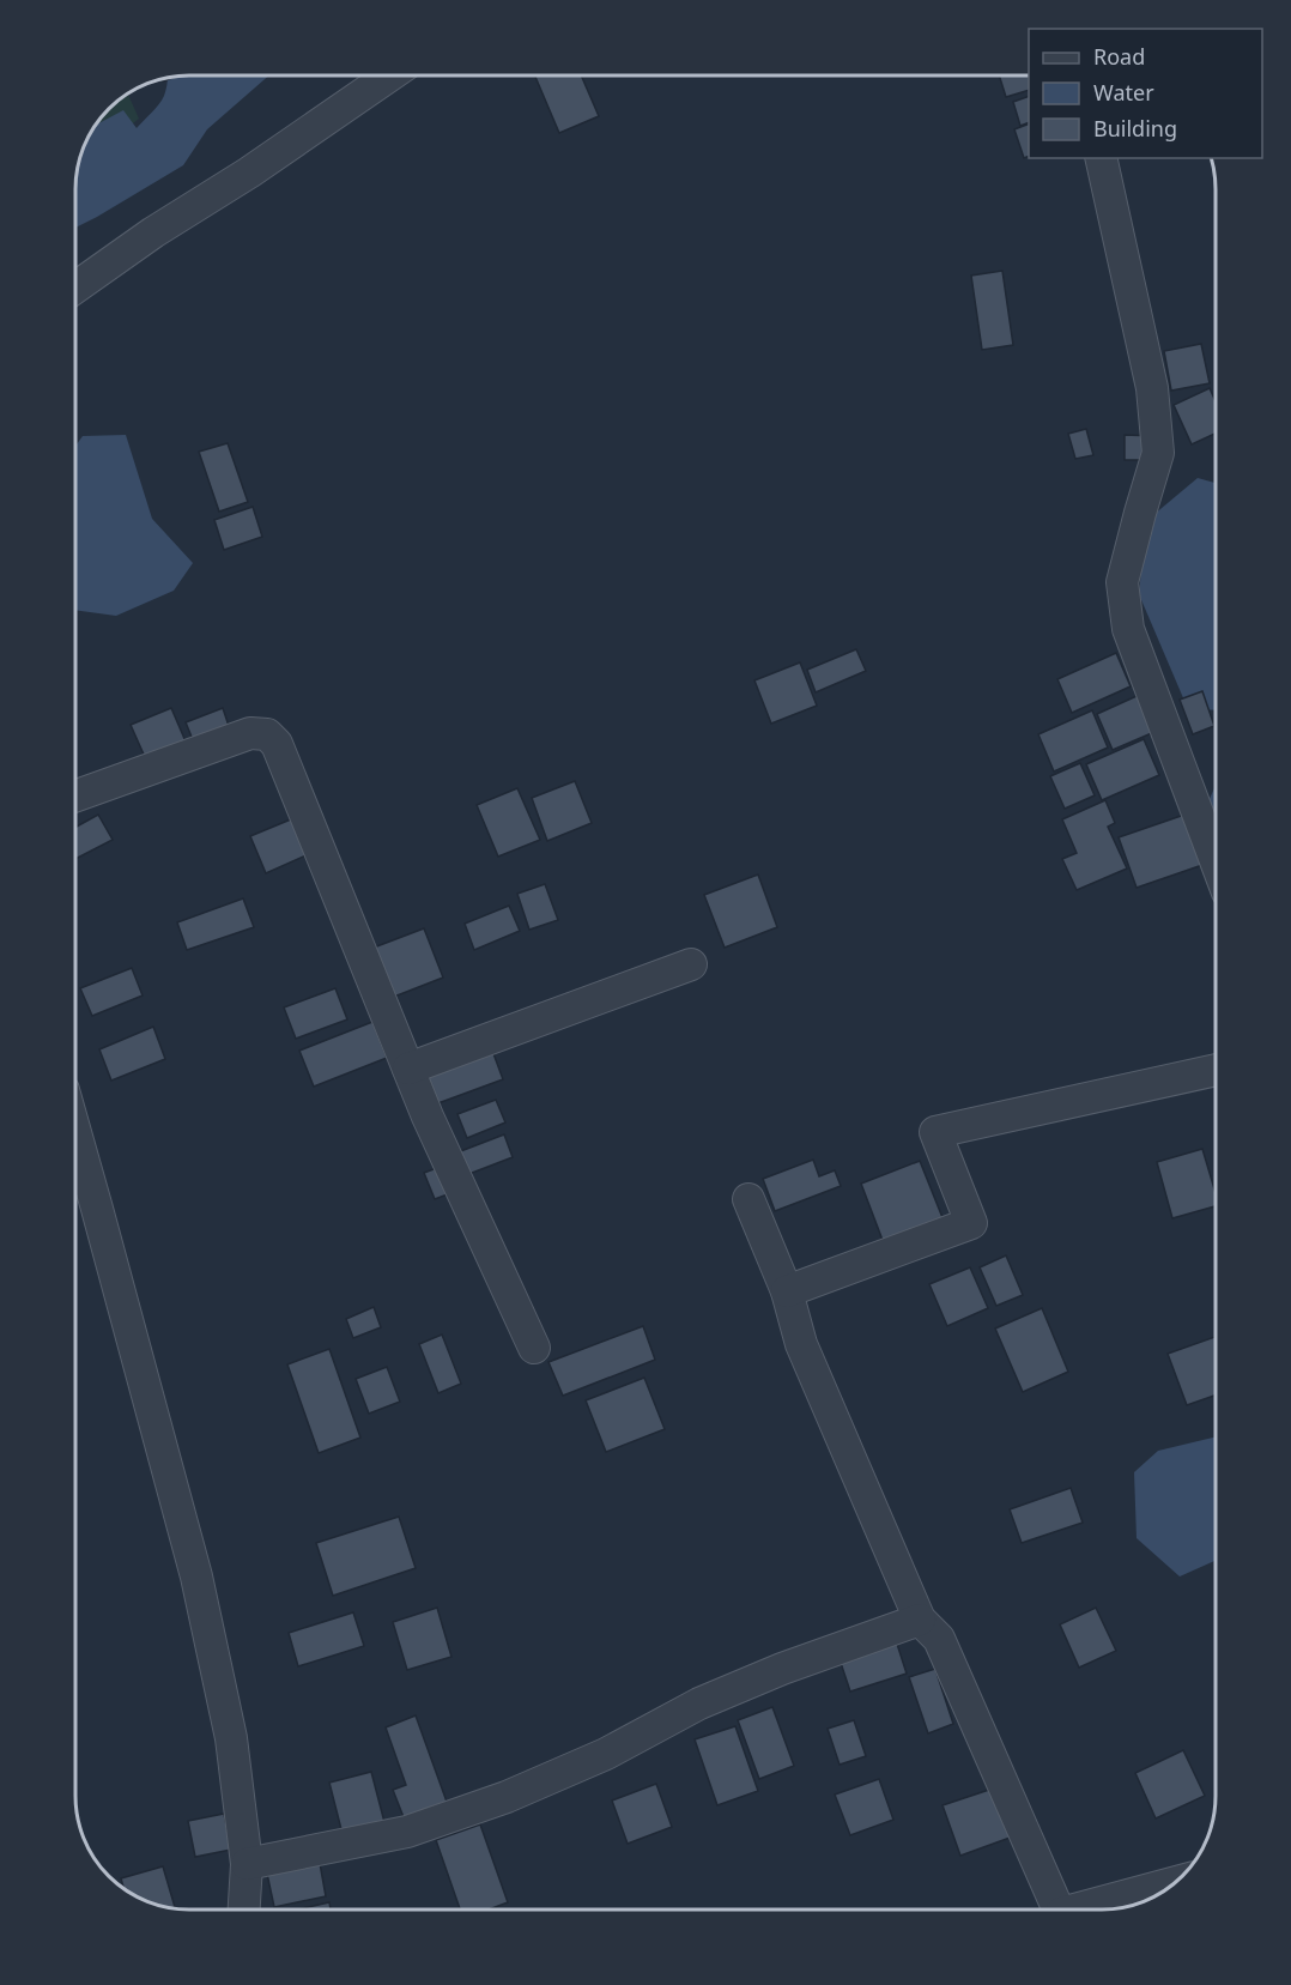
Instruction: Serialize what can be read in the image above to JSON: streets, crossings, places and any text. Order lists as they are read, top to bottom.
{
  "legend": ["Road", "Water", "Building"]
}
